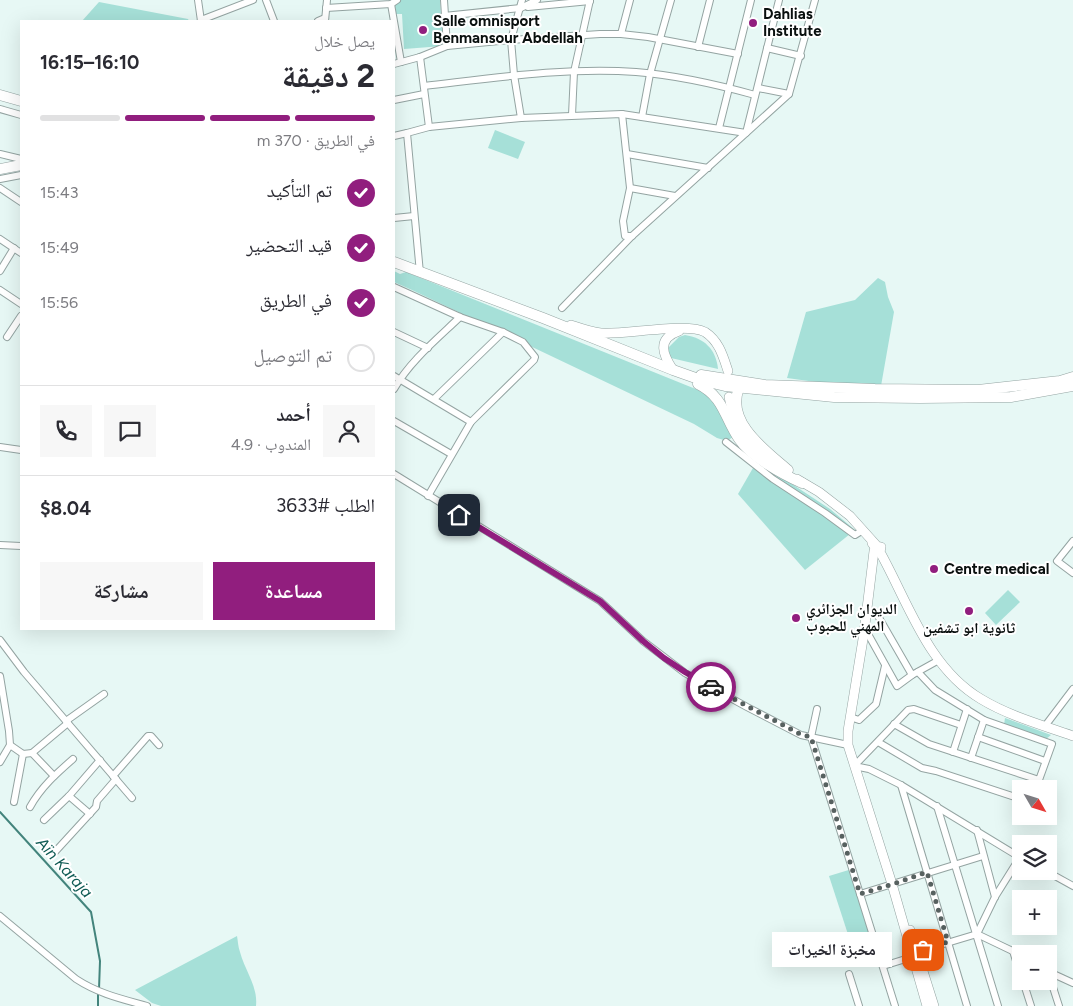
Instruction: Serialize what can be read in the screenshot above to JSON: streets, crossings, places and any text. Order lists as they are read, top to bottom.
{
  "water": ["Aïn Karaja"],
  "places": [
    "Dahlias Institute",
    "Salle omnisport Benmansour Abdellah",
    "Centre medical",
    "ثانوية ابو تشفين",
    "الديوان الجزائري المهني للحبوب",
    "مخبزة الخيرات"
  ],
  "north": "bottom right",
  "page": {
    "heading": ["2 دقيقة", "يصل خلال", "16:10–16:15"],
    "panel": [
      "أحمد",
      "المندوب · 4.9",
      "الطلب #3633",
      "$8.04"
    ],
    "bar": "في الطريق · 370 m",
    "list": [
      ["تم التأكيد", "15:43"],
      ["قيد التحضير", "15:49"],
      ["في الطريق", "15:56"],
      "تم التوصيل"
    ],
    "buttons": ["مساعدة", "مشاركة"],
    "map_buttons": ["+", "−"],
    "bubble": "مخبزة الخيرات"
  }
}
